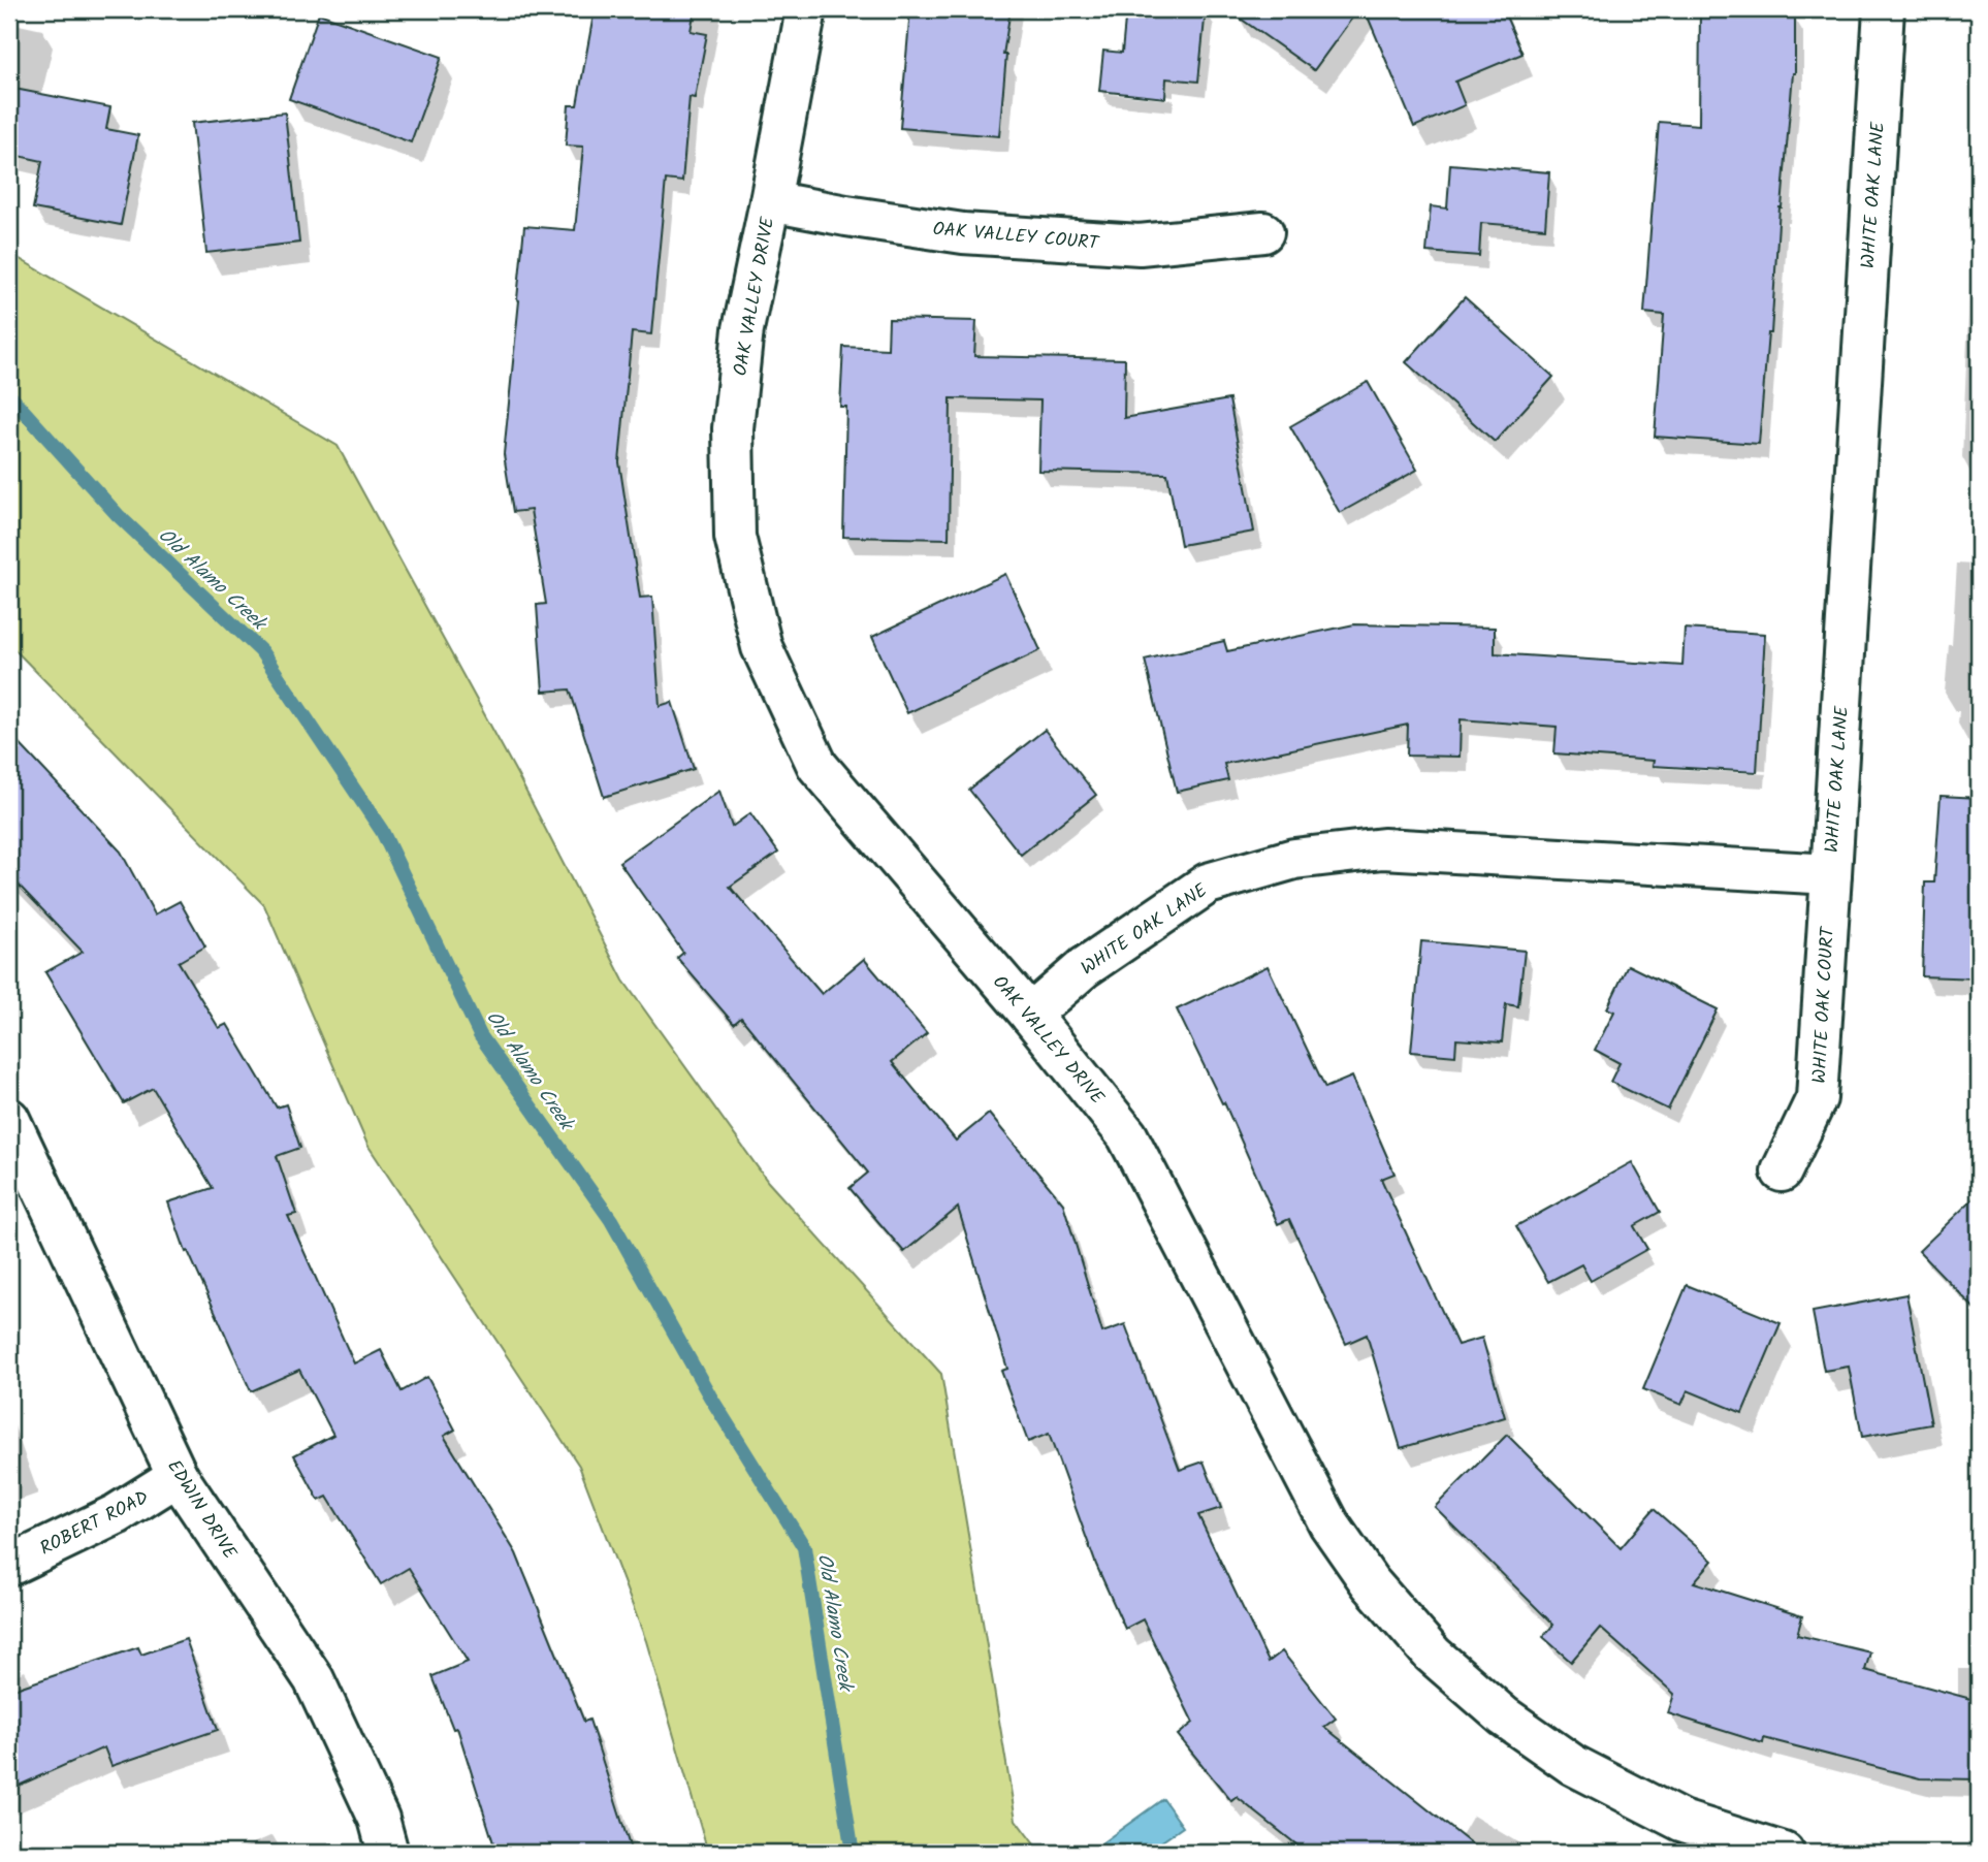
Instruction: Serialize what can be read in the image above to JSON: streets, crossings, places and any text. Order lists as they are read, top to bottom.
{
  "streets": {
    "street": [
      "WHITE OAK LANE",
      "OAK VALLEY COURT",
      "OAK VALLEY DRIVE",
      "WHITE OAK COURT",
      "EDWIN DRIVE",
      "ROBERT ROAD"
    ]
  },
  "crossings": [
    ["WHITE OAK LANE", "OAK VALLEY DRIVE"],
    ["WHITE OAK LANE", "WHITE OAK COURT"],
    ["OAK VALLEY COURT", "OAK VALLEY DRIVE"],
    ["EDWIN DRIVE", "ROBERT ROAD"]
  ],
  "water": ["Old Alamo Creek"]
}
